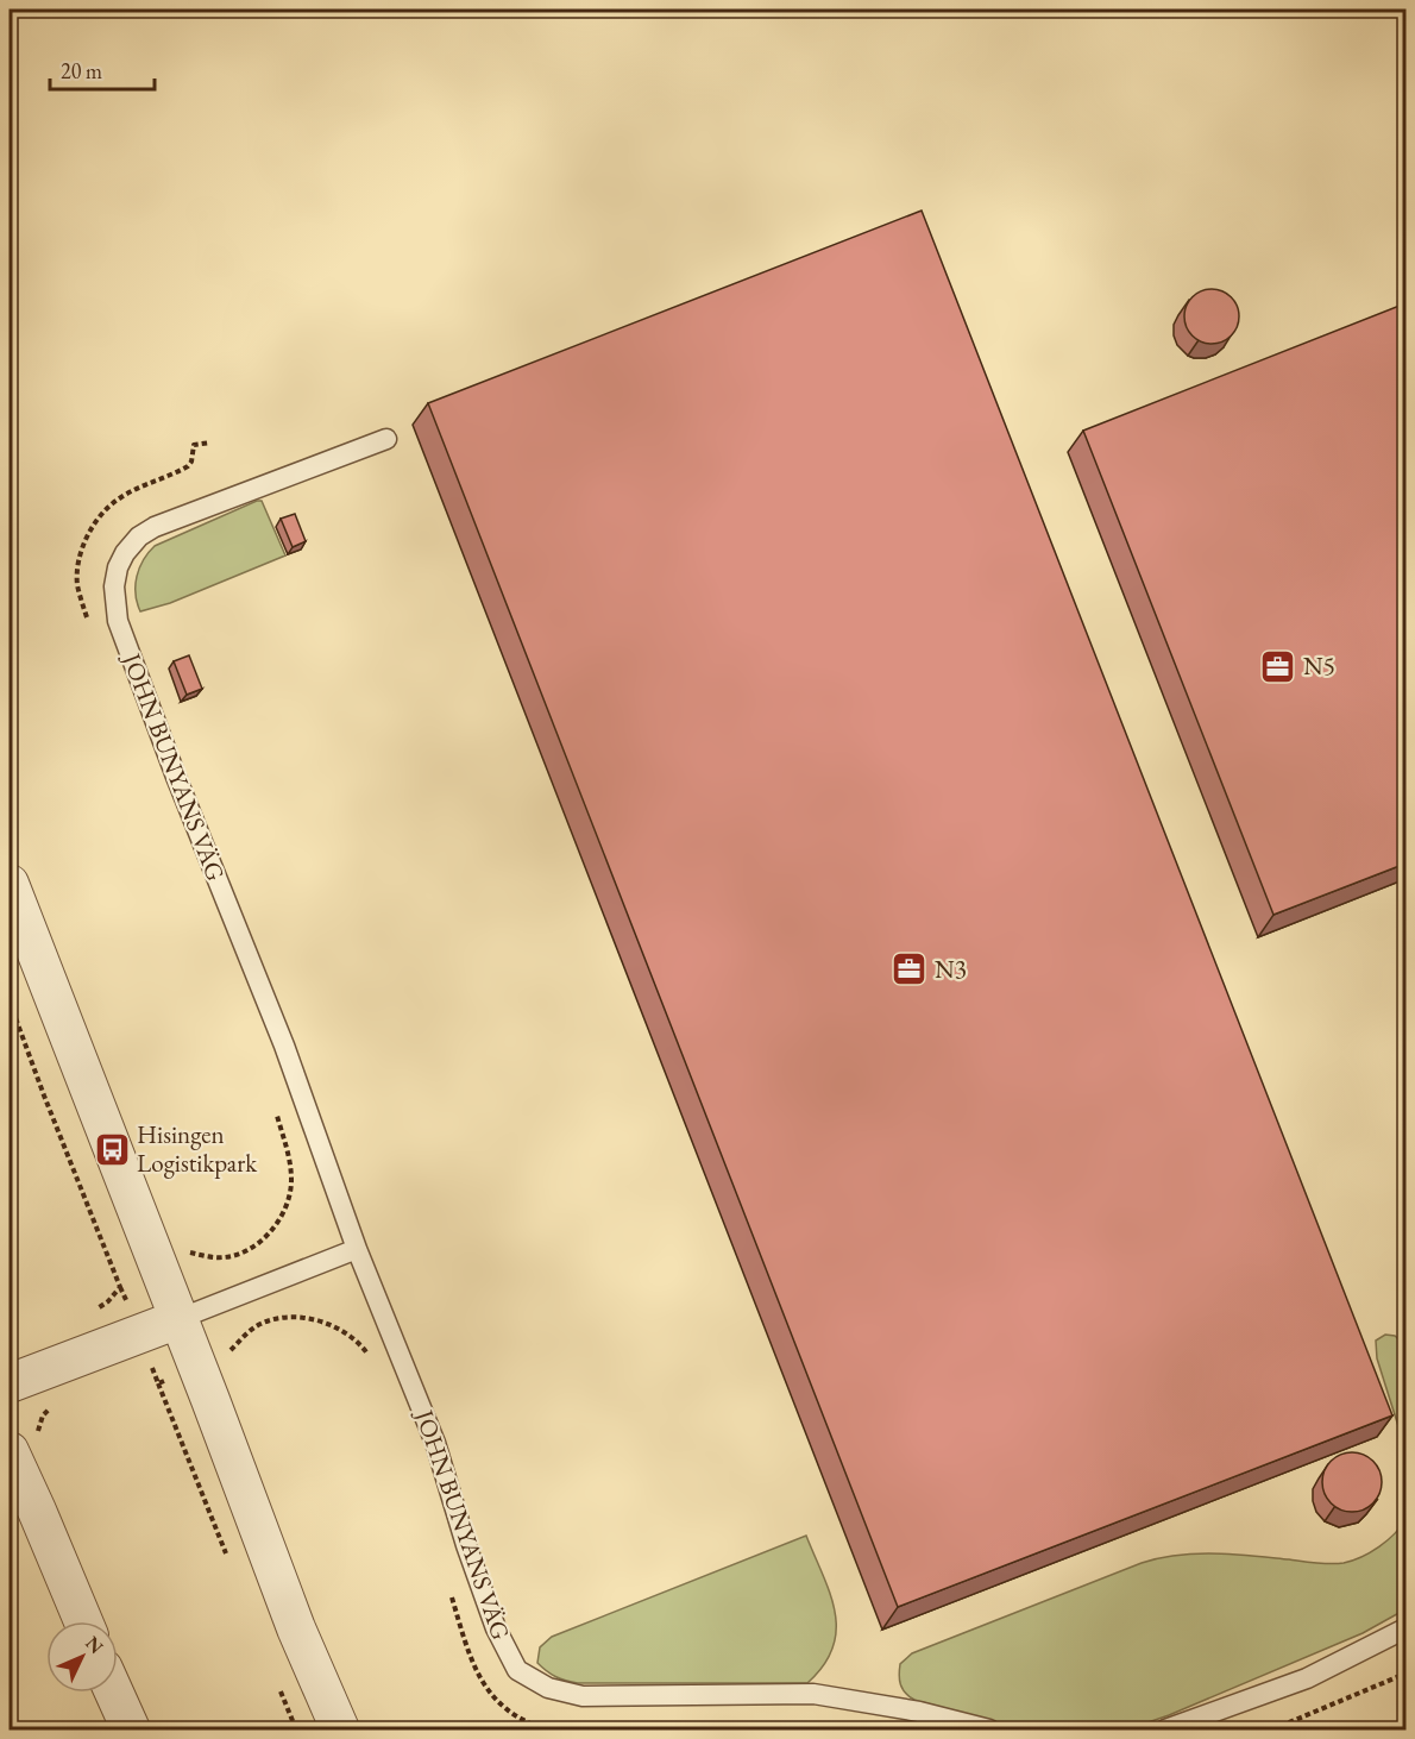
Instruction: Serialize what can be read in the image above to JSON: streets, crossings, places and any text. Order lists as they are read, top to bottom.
{
  "streets": {
    "lane": ["JOHN BUNYANS VÄG"]
  },
  "places": {
    "office": ["N5", "N3"],
    "bus stop": ["Hisingen Logistikpark"]
  },
  "scale_bar": "20 m",
  "north": "top right"
}
